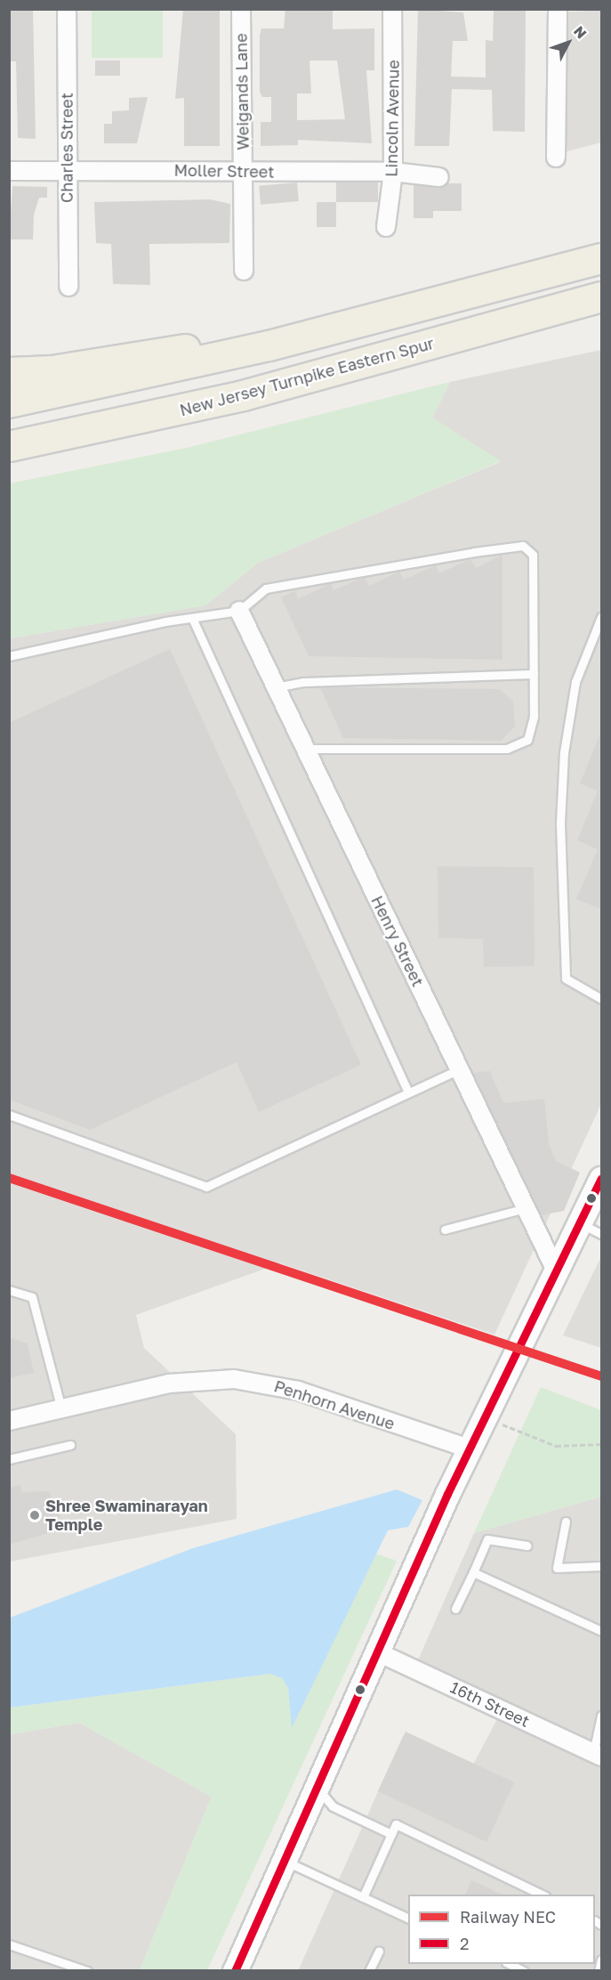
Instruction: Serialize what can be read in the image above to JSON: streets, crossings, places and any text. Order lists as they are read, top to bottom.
{
  "streets": {
    "highway": ["New Jersey Turnpike Eastern Spur"],
    "street": [
      "Weigands Lane",
      "Lincoln Avenue",
      "Charles Street",
      "Moller Street",
      "Henry Street",
      "Penhorn Avenue",
      "16th Street"
    ]
  },
  "crossings": [
    ["Weigands Lane", "Moller Street"],
    ["Lincoln Avenue", "Moller Street"],
    ["Charles Street", "Moller Street"]
  ],
  "places": ["Shree Swaminarayan Temple"],
  "lines": ["rail line NEC", "transit line 2"],
  "legend": ["Railway NEC", "2"],
  "north": "top right"
}
